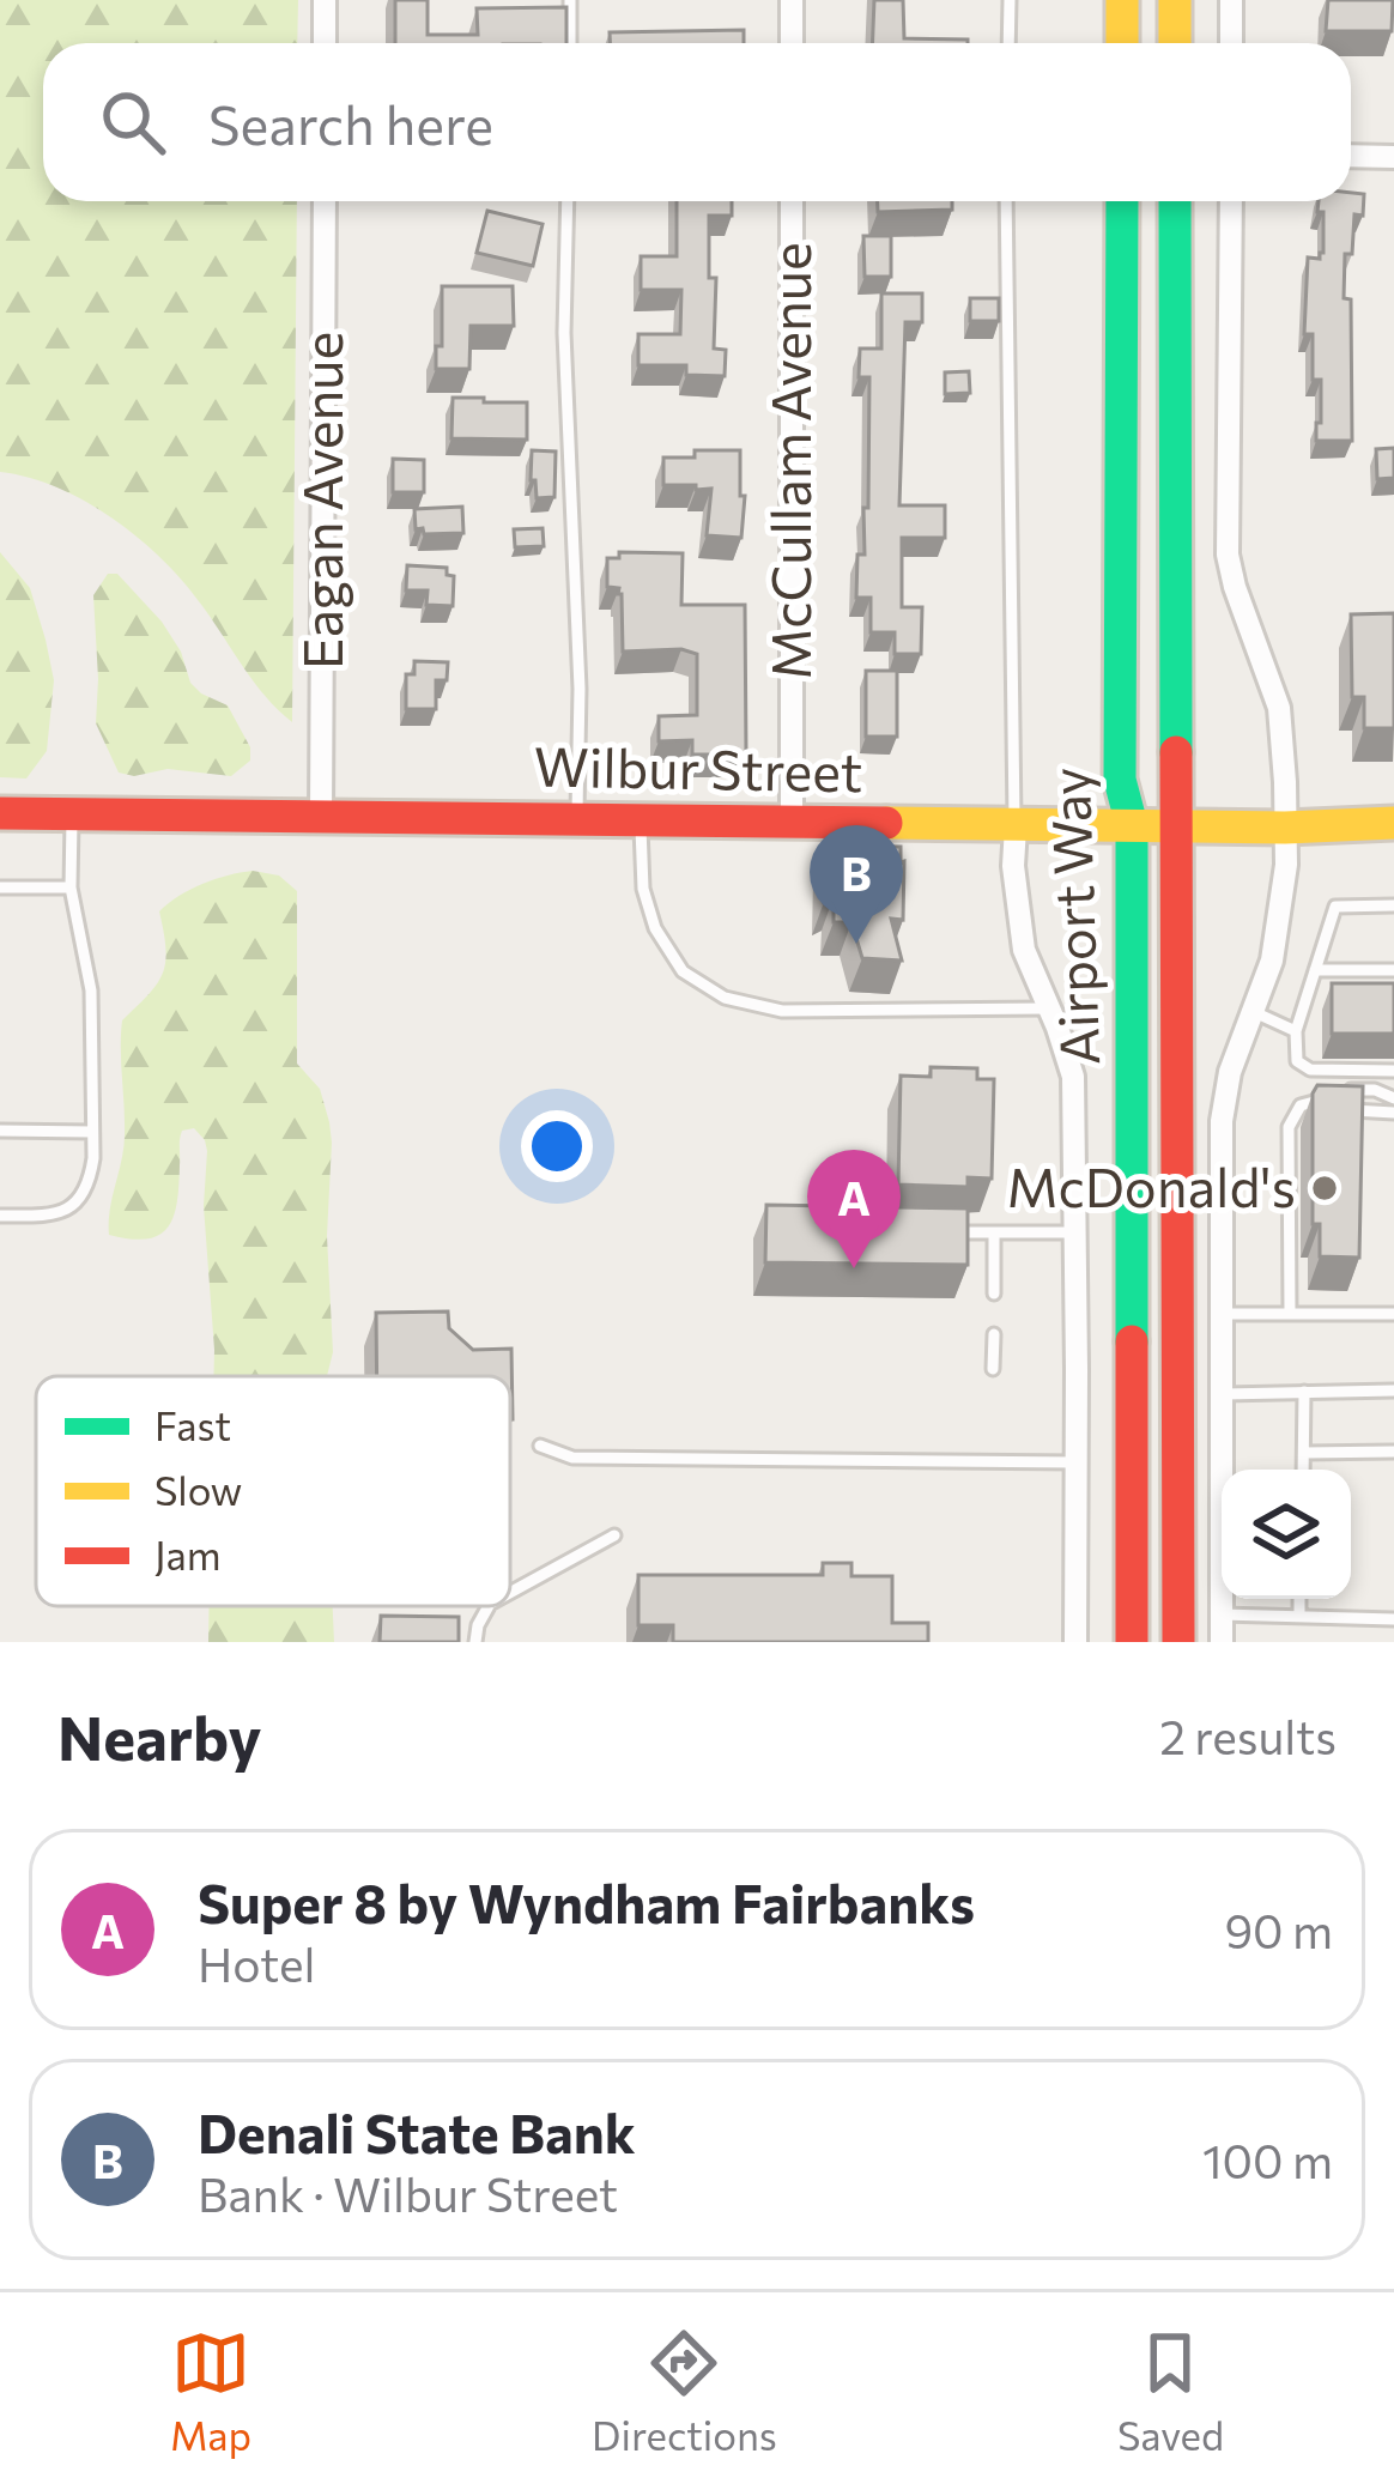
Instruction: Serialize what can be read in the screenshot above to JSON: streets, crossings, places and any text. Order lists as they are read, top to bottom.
{
  "streets": {
    "main road": ["Wilbur Street", "Airport Way"],
    "street": ["McCullam Avenue", "Eagan Avenue"]
  },
  "crossings": [
    ["McCullam Avenue", "Wilbur Street"],
    ["Eagan Avenue", "Wilbur Street"],
    ["Wilbur Street", "Airport Way"]
  ],
  "places": ["McDonald's"],
  "legend": ["Fast", "Slow", "Jam"],
  "page": {
    "search": "Search here",
    "pins": ["B", "A"],
    "heading": ["Nearby", "2 results"],
    "list": [
      {
        "mark": "A",
        "name": "Super 8 by Wyndham Fairbanks",
        "note": "Hotel",
        "value": "90 m"
      },
      {
        "mark": "B",
        "name": "Denali State Bank",
        "note": "Bank · Wilbur Street",
        "value": "100 m"
      }
    ],
    "nav": ["Map", "Directions", "Saved"]
  }
}
